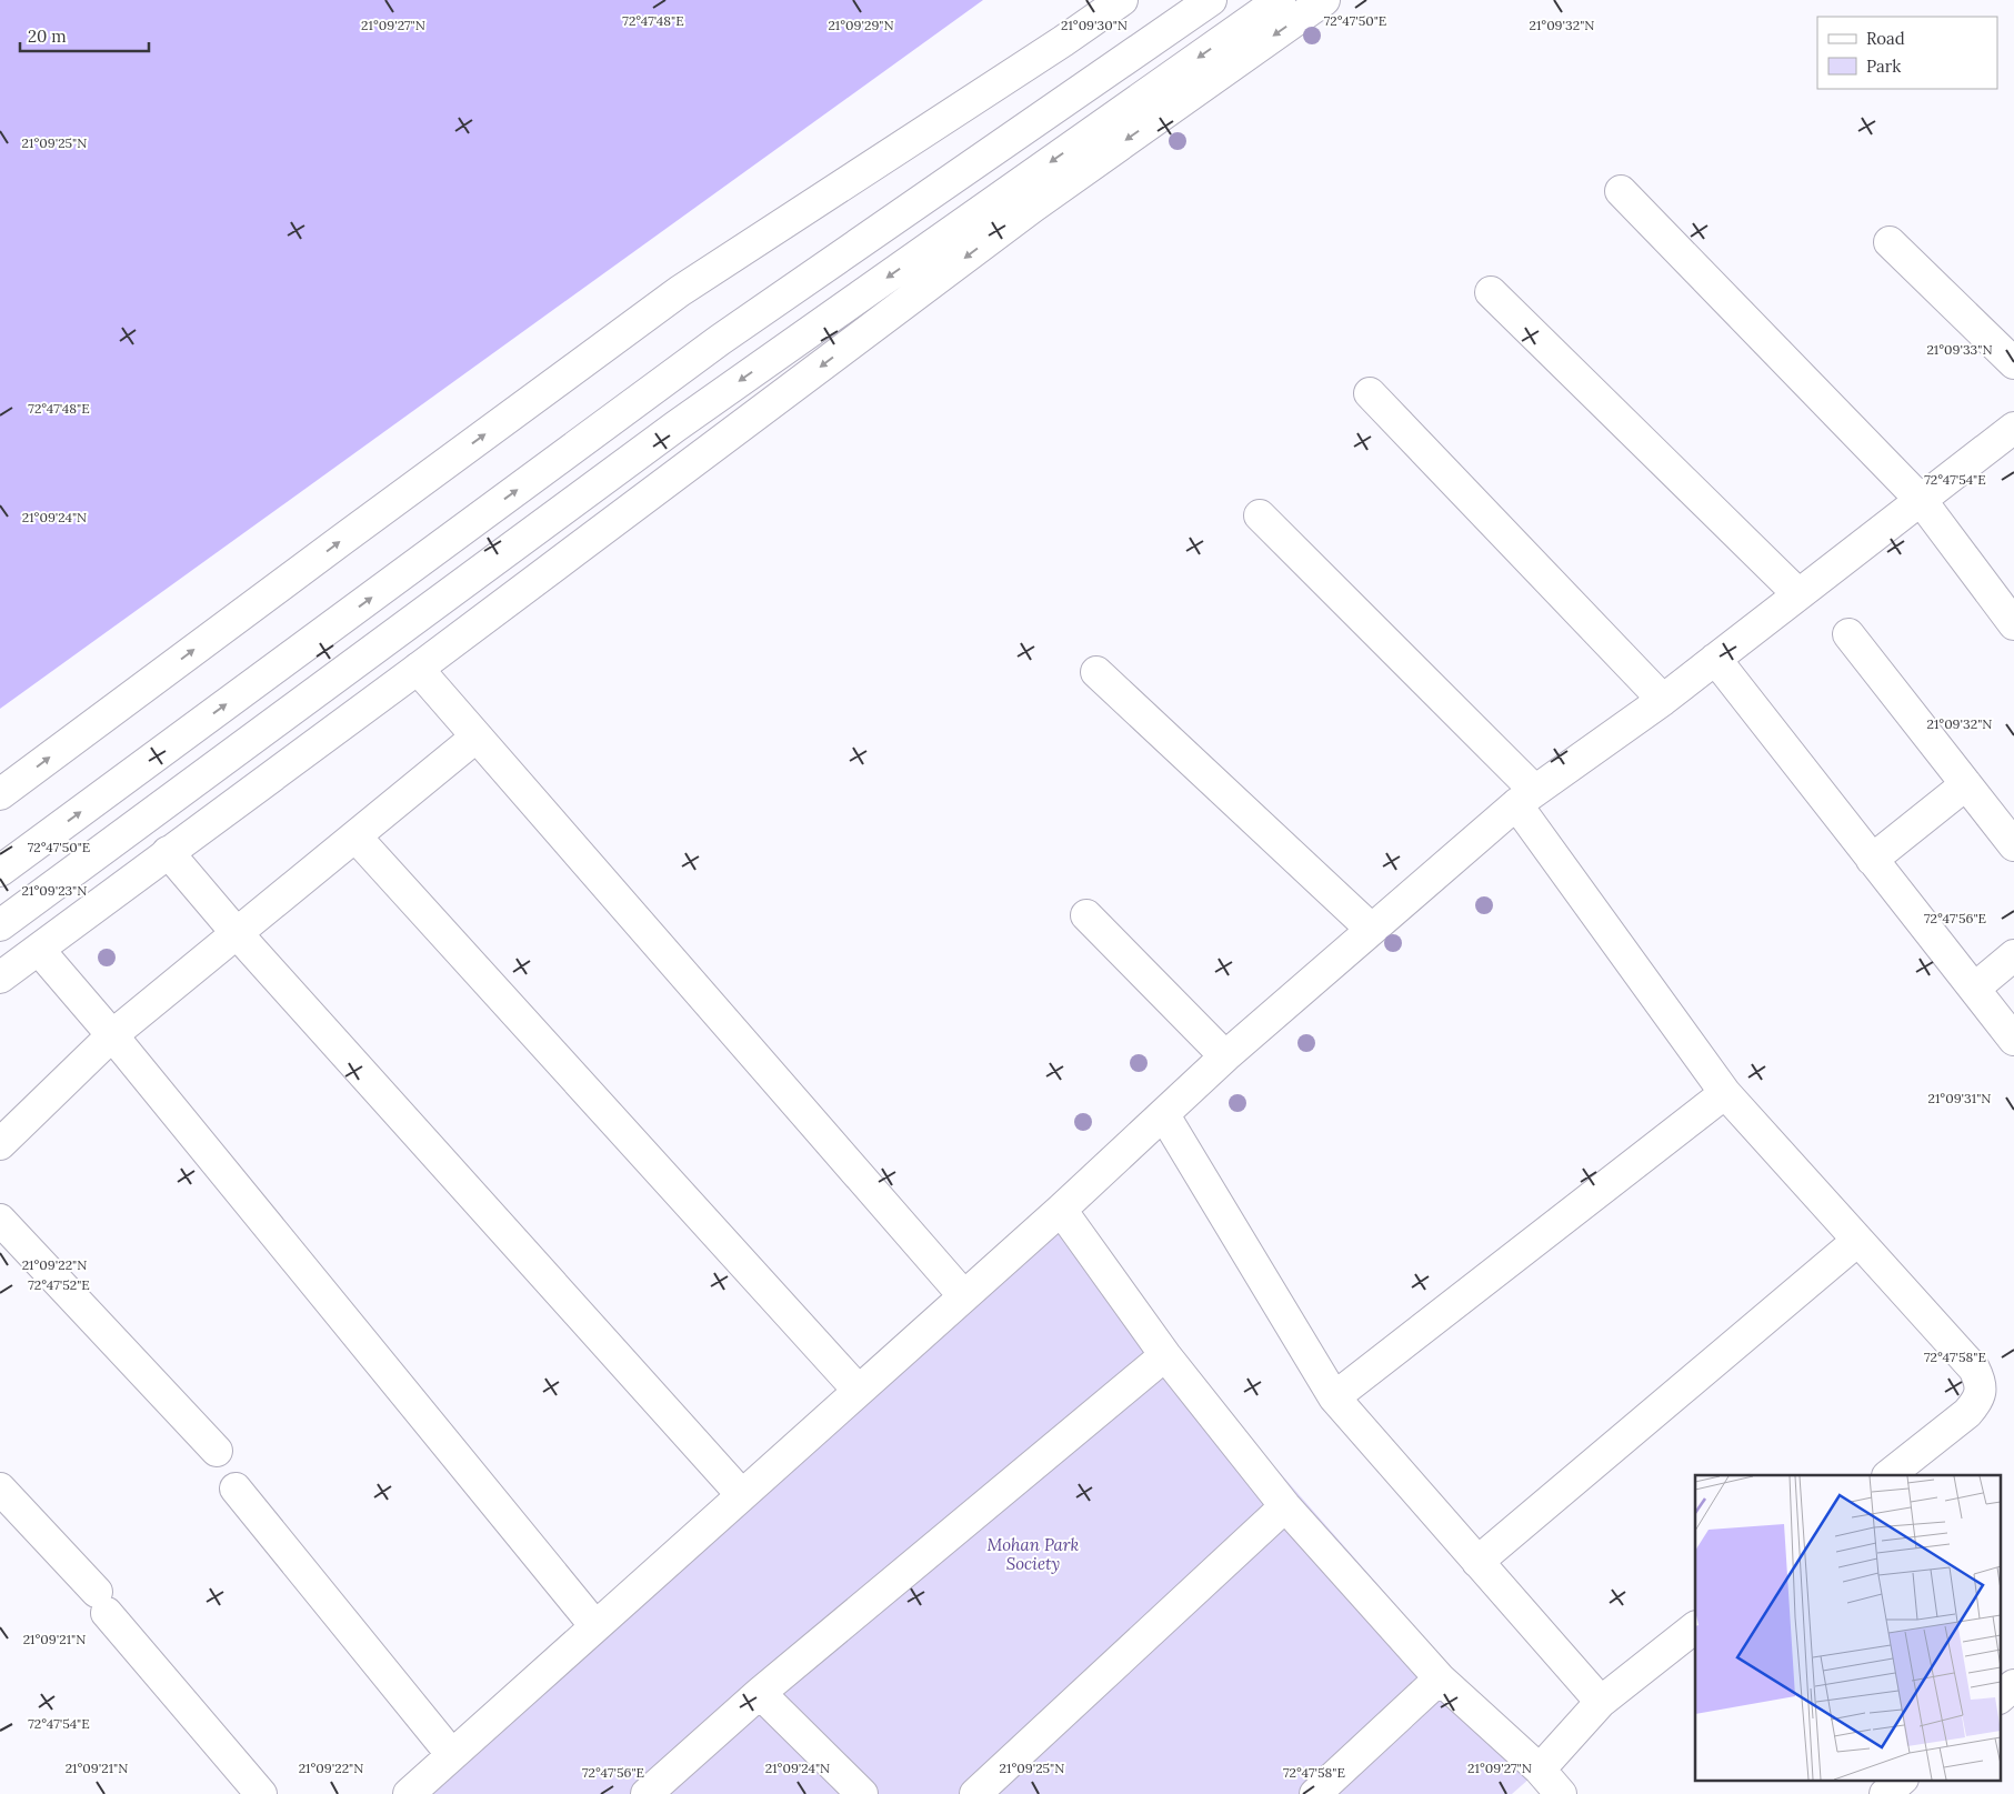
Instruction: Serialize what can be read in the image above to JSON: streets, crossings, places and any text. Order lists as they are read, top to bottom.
{
  "parks": ["Mohan Park Society"],
  "legend": ["Road", "Park"],
  "scale_bar": "20 m",
  "coordinates": [
    "72°47'48\"E",
    "72°47'50\"E",
    "21°09'32\"N",
    "21°09'27\"N",
    "21°09'29\"N",
    "21°09'30\"N",
    "21°09'25\"N",
    "21°09'33\"N",
    "72°47'54\"E",
    "21°09'24\"N",
    "21°09'23\"N",
    "72°47'56\"E",
    "21°09'31\"N",
    "21°09'22\"N",
    "72°47'52\"E",
    "72°47'58\"E",
    "21°09'21\"N"
  ]
}
